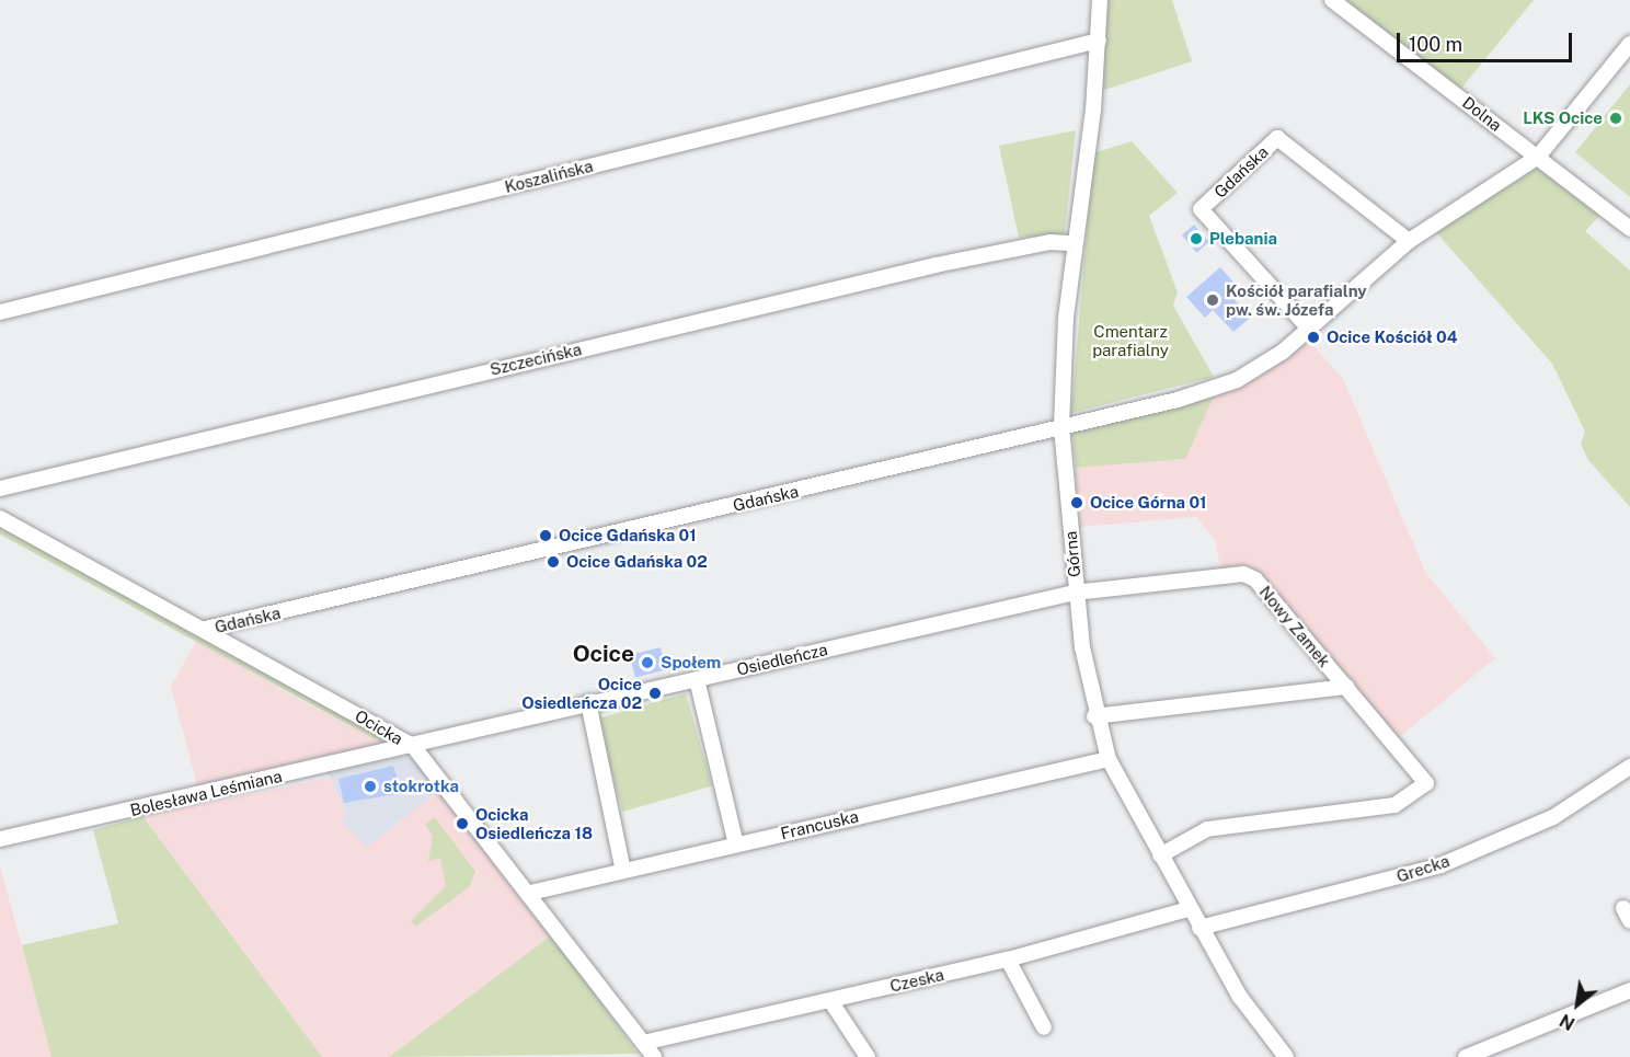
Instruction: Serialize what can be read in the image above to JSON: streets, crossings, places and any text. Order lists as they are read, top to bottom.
{
  "streets": {
    "street": [
      "Dolna",
      "Gdańska",
      "Koszalińska",
      "Szczecińska",
      "Górna",
      "Nowy Zamek",
      "Osiedleńcza",
      "Ocicka",
      "Bolesława Leśmiana",
      "Francuska",
      "Grecka",
      "Czeska"
    ]
  },
  "crossings": [
    ["Dolna", "Gdańska"],
    ["Gdańska", "Górna"],
    ["Gdańska", "Ocicka"],
    ["Koszalińska", "Górna"],
    ["Szczecińska", "Górna"],
    ["Górna", "Nowy Zamek"],
    ["Górna", "Osiedleńcza"],
    ["Górna", "Francuska"],
    ["Górna", "Grecka"],
    ["Górna", "Czeska"],
    ["Nowy Zamek", "Osiedleńcza"],
    ["Osiedleńcza", "Ocicka"],
    ["Osiedleńcza", "Bolesława Leśmiana"],
    ["Ocicka", "Bolesława Leśmiana"],
    ["Ocicka", "Francuska"],
    ["Ocicka", "Czeska"]
  ],
  "districts": ["Ocice"],
  "parks": ["Cmentarz parafialny"],
  "places": [
    "LKS Ocice",
    "Plebania",
    "Kościół parafialny pw. św. Józefa",
    "Ocice Kościół 04",
    "Ocice Górna 01",
    "Ocice Gdańska 01",
    "Ocice Gdańska 02",
    "Społem",
    "Ocice Osiedleńcza 02",
    "stokrotka",
    "Ocicka Osiedleńcza 18"
  ],
  "scale_bar": "100 m",
  "north": "bottom left"
}
